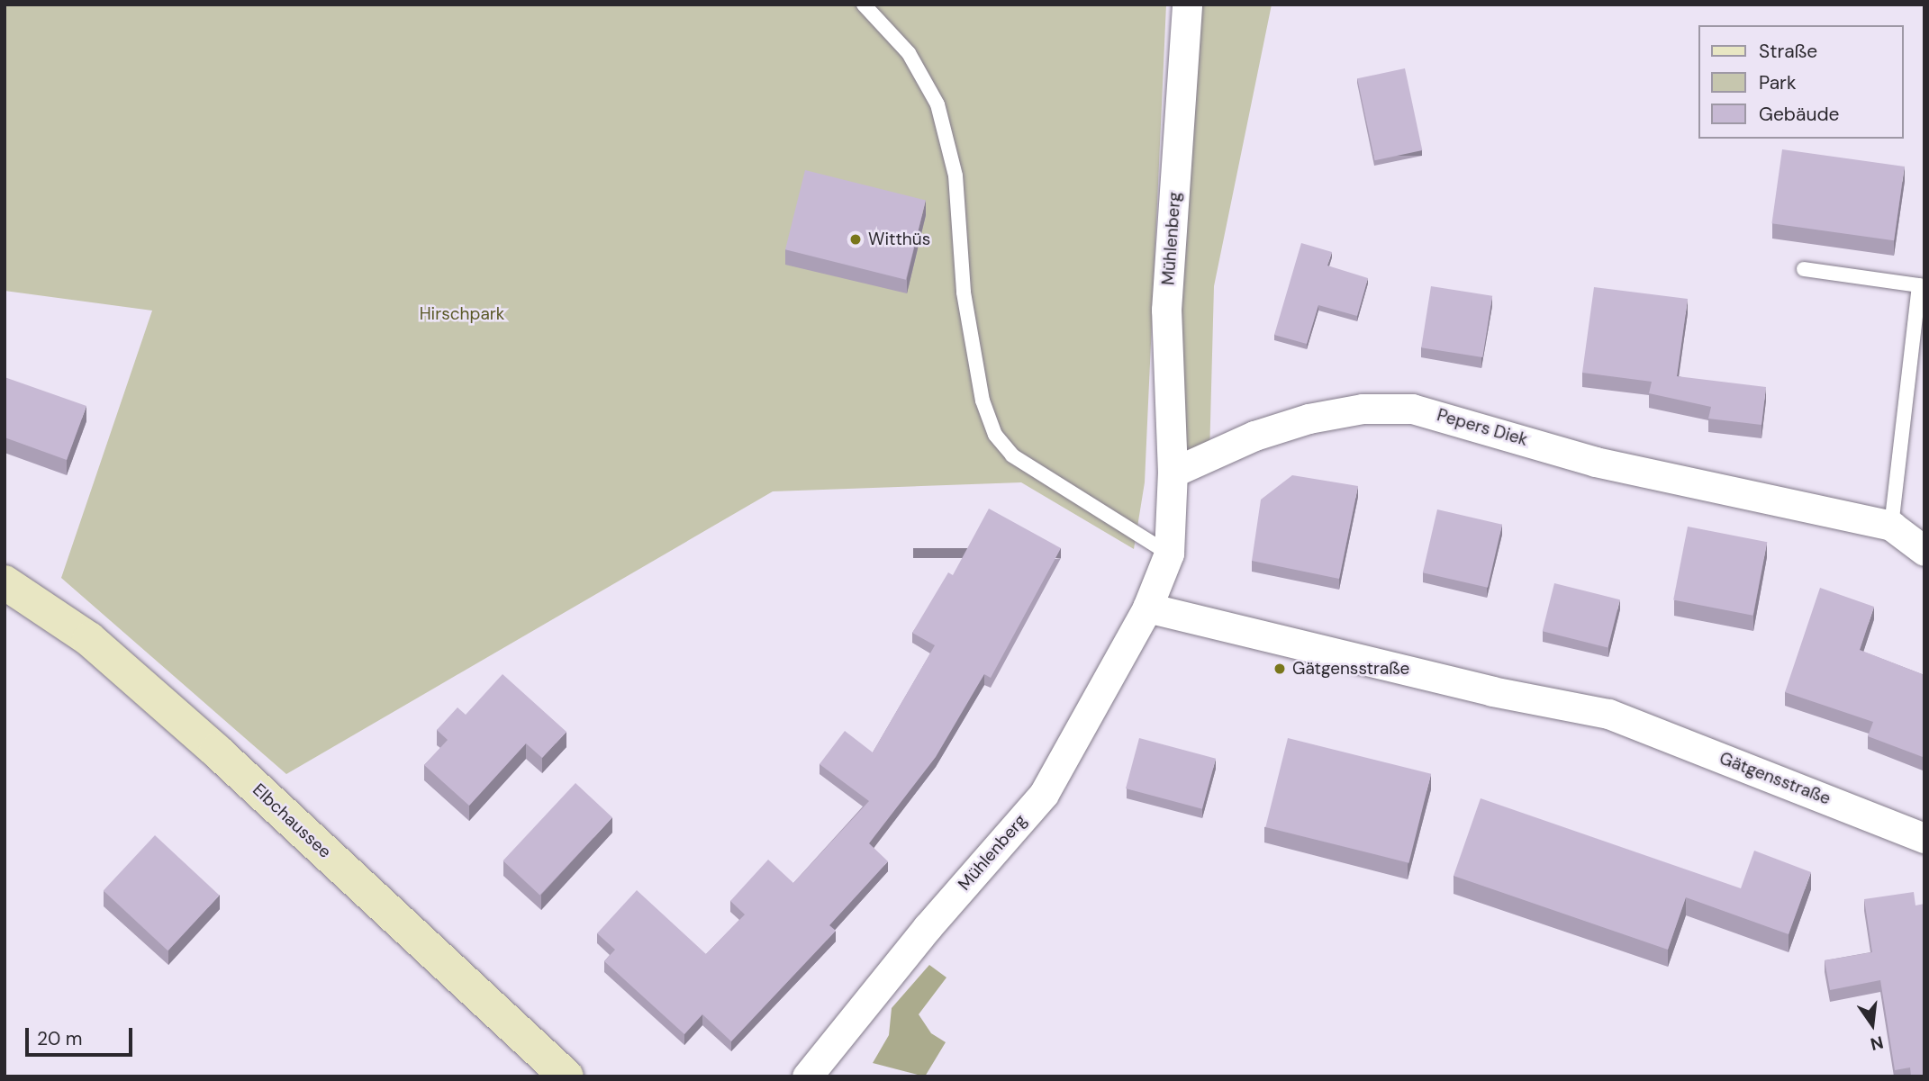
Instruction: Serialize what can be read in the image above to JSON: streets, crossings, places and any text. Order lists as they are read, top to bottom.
{
  "streets": {
    "main road": ["Elbchaussee"],
    "street": ["Mühlenberg", "Pepers Diek", "Gätgensstraße"]
  },
  "crossings": [
    ["Mühlenberg", "Pepers Diek"],
    ["Mühlenberg", "Gätgensstraße"]
  ],
  "parks": ["Hirschpark"],
  "places": ["Witthüs", "Gätgensstraße"],
  "legend": ["Straße", "Park", "Gebäude"],
  "scale_bar": "20 m",
  "north": "bottom"
}
